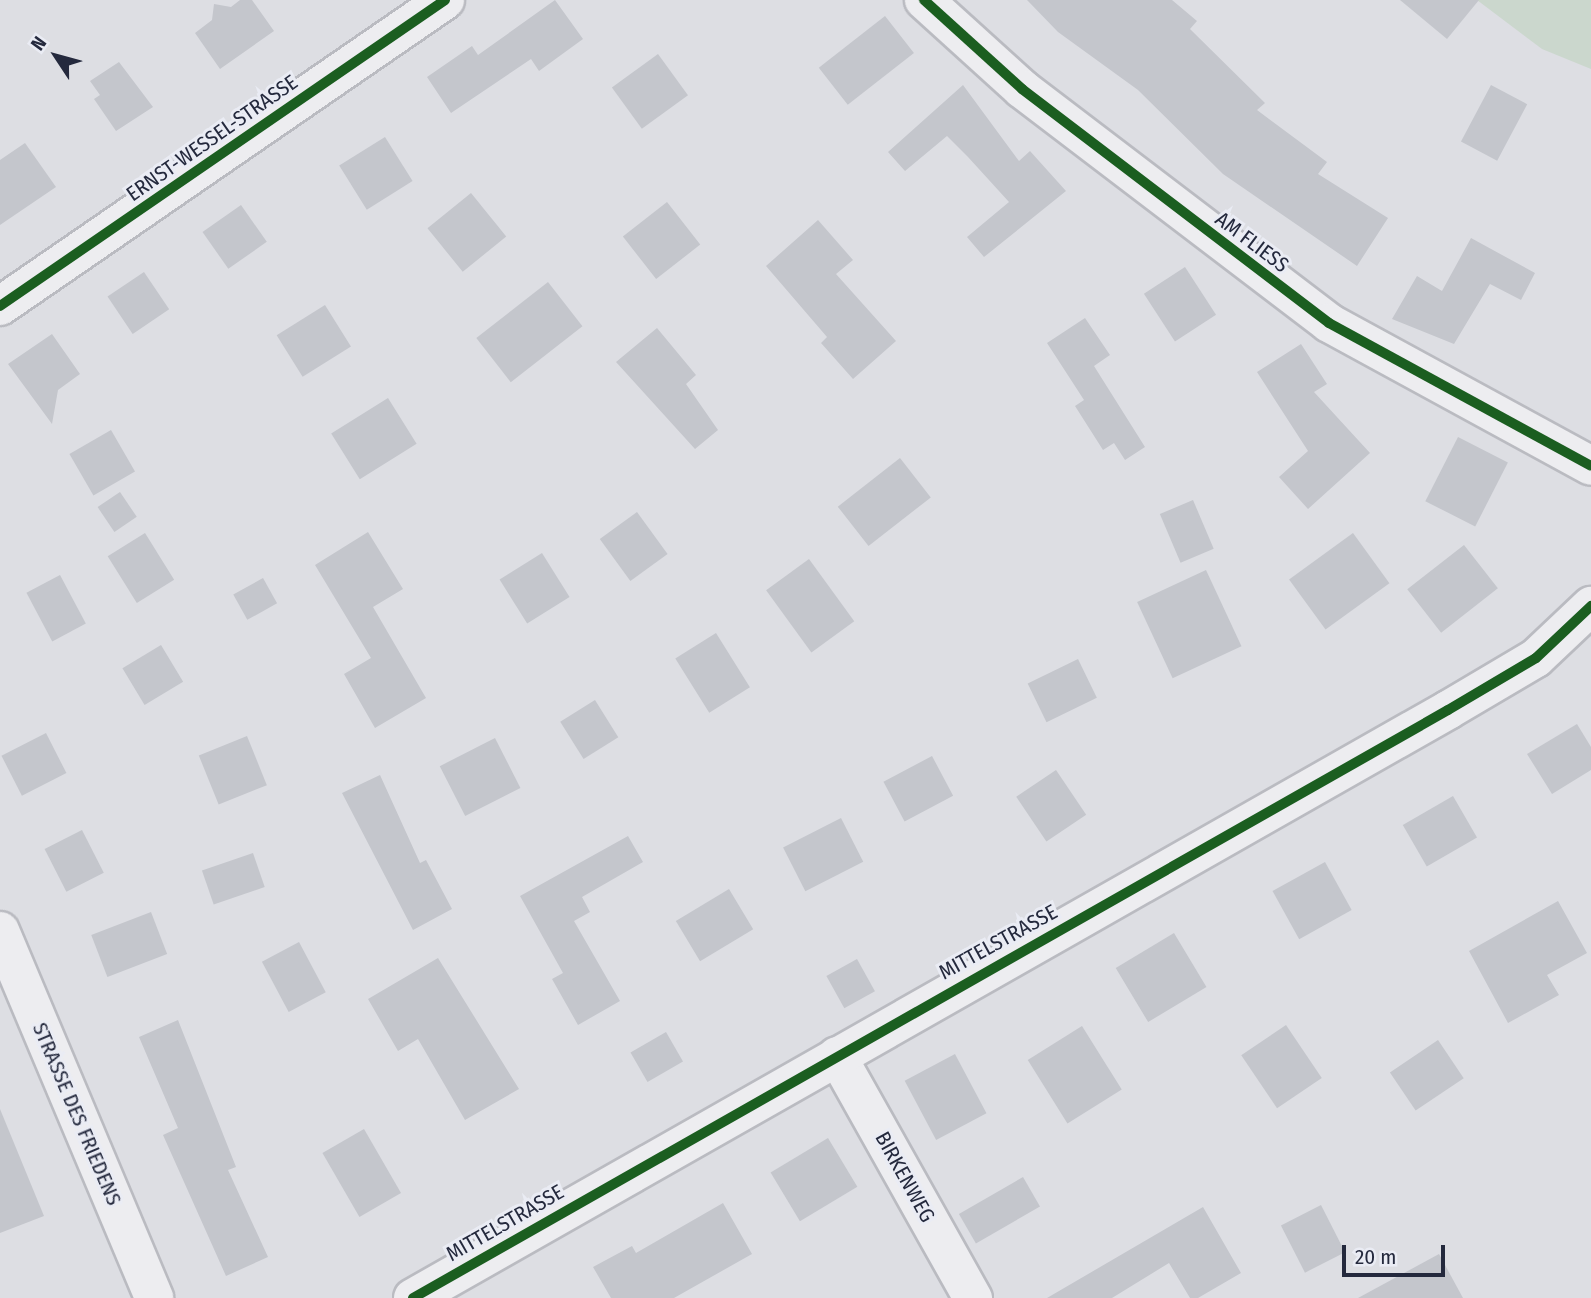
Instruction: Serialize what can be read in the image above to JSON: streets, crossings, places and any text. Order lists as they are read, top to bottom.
{
  "streets": {
    "street": [
      "ERNST-WESSEL-STRASSE",
      "AM FLIESS",
      "MITTELSTRASSE",
      "STRASSE DES FRIEDENS",
      "BIRKENWEG"
    ]
  },
  "crossings": [
    ["MITTELSTRASSE", "BIRKENWEG"]
  ],
  "scale_bar": "20 m",
  "north": "top left"
}
